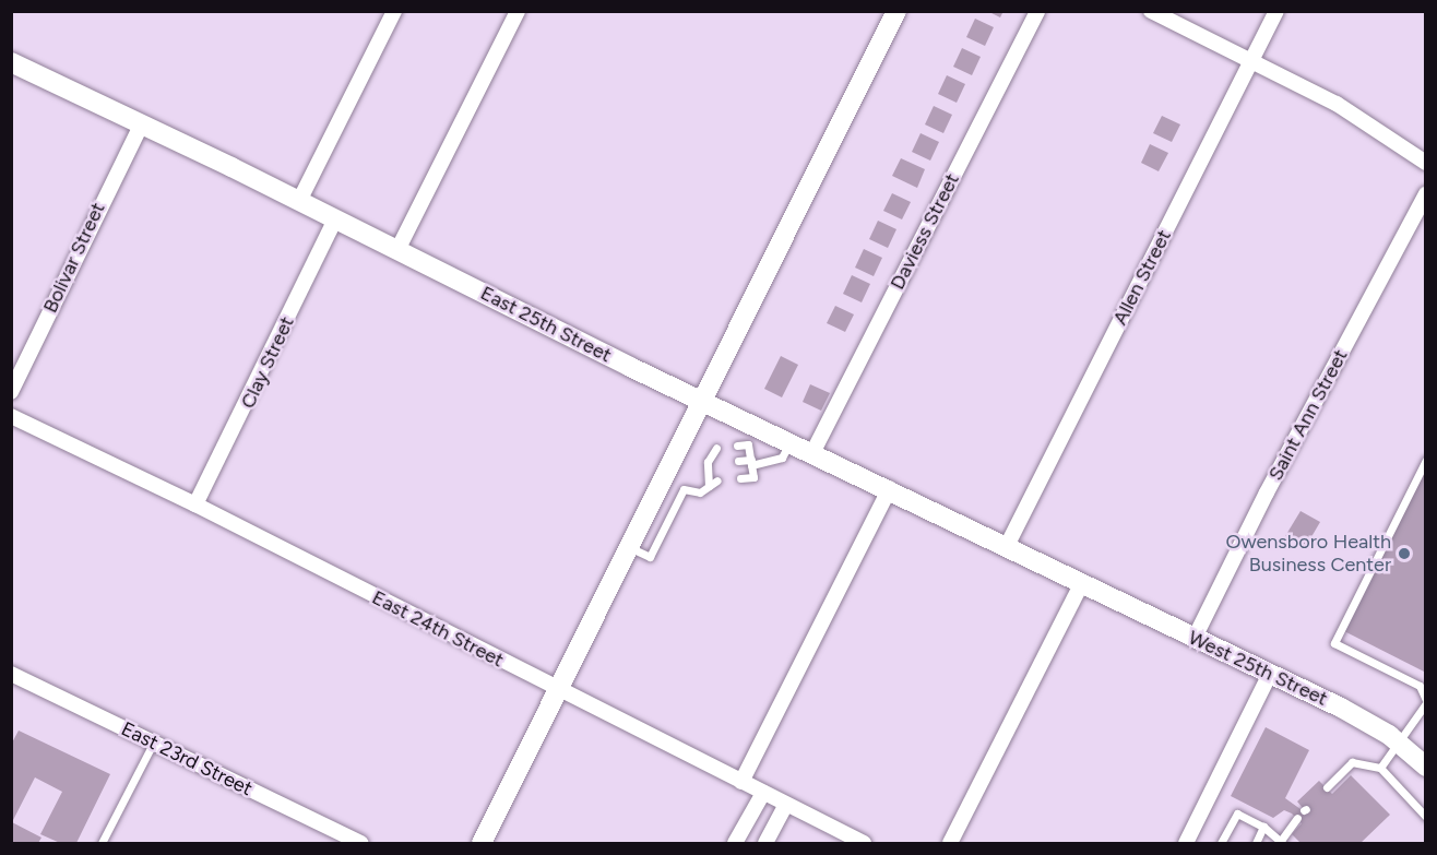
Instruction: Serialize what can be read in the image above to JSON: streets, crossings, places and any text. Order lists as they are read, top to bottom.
{
  "streets": {
    "street": [
      "Daviess Street",
      "Bolivar Street",
      "Allen Street",
      "East 25th Street",
      "Clay Street",
      "Saint Ann Street",
      "East 24th Street",
      "West 25th Street",
      "East 23rd Street"
    ]
  },
  "crossings": [
    ["Daviess Street", "East 25th Street"],
    ["Bolivar Street", "East 25th Street"],
    ["Allen Street", "East 25th Street"],
    ["East 25th Street", "Clay Street"],
    ["East 25th Street", "West 25th Street"],
    ["Clay Street", "East 24th Street"],
    ["Saint Ann Street", "West 25th Street"]
  ],
  "places": ["Owensboro Health Business Center"]
}
